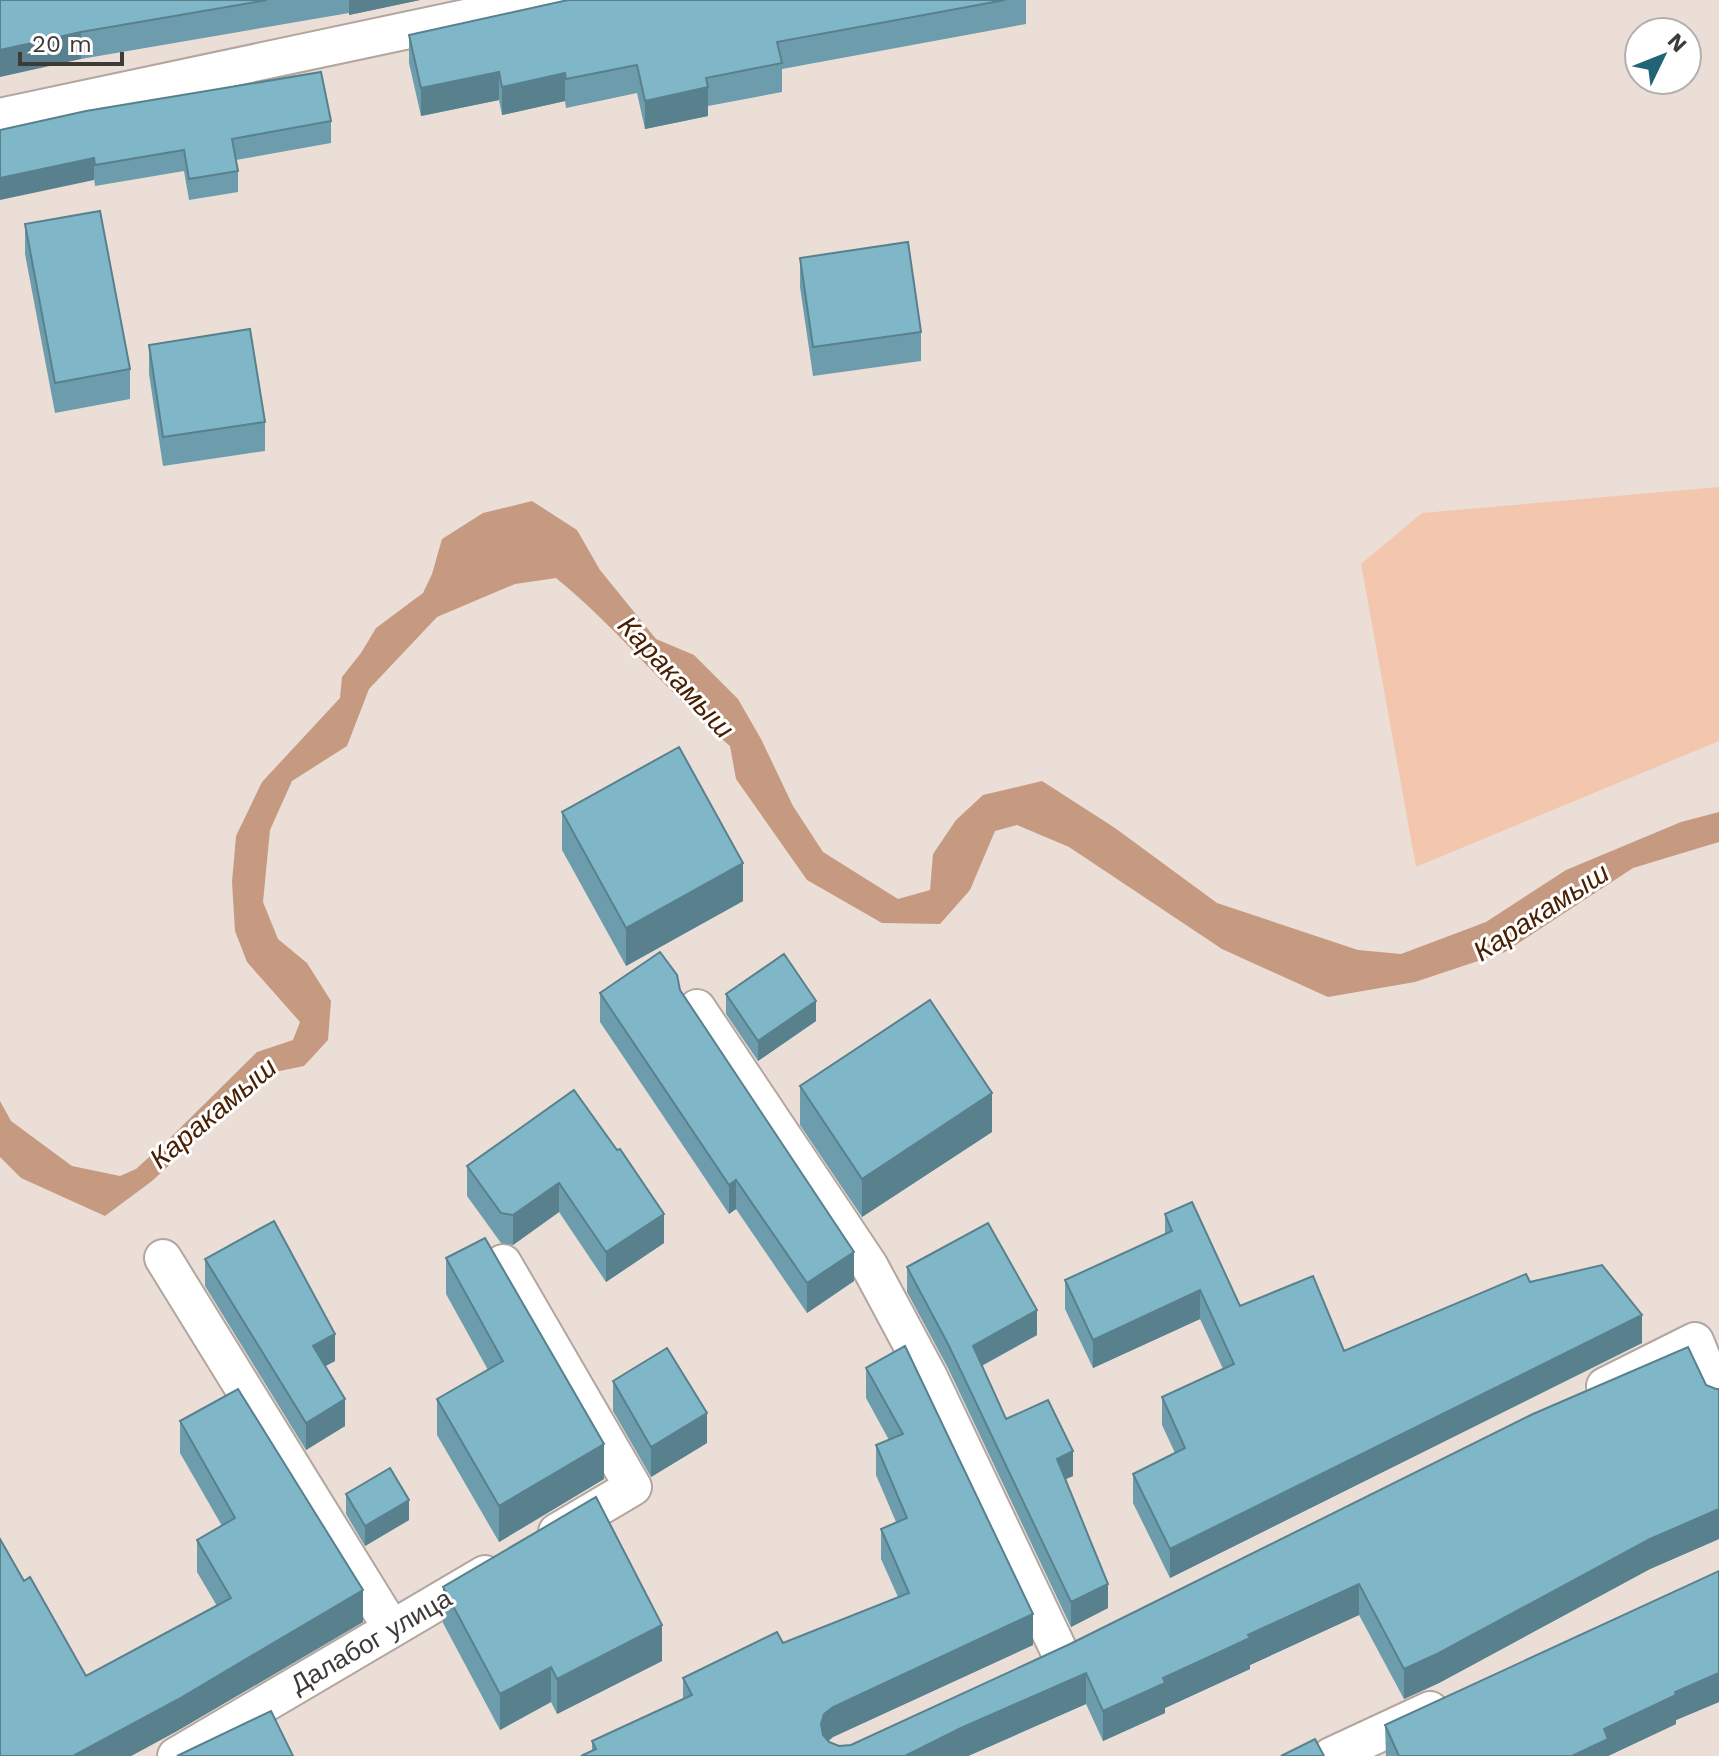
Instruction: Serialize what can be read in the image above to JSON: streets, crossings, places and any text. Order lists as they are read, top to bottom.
{
  "streets": {
    "street": ["Далабог улица"]
  },
  "water": ["Каракамыш"],
  "scale_bar": "20 m",
  "north": "top right"
}
